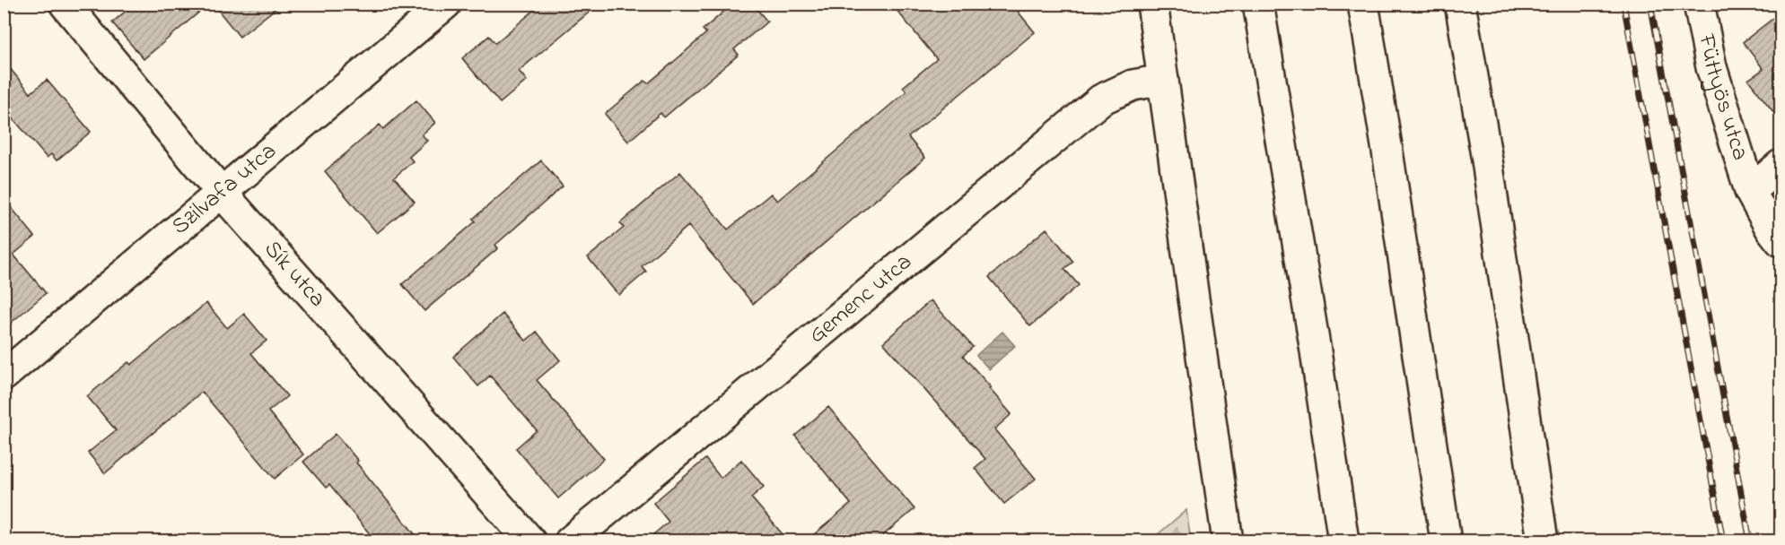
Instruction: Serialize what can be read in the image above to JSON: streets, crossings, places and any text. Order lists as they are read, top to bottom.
{
  "streets": {
    "main road": [
      "Füttyös utca",
      "Szilvafa utca",
      "Sík utca",
      "Gemenc utca"
    ]
  },
  "crossings": [
    ["Szilvafa utca", "Sík utca"]
  ]
}
